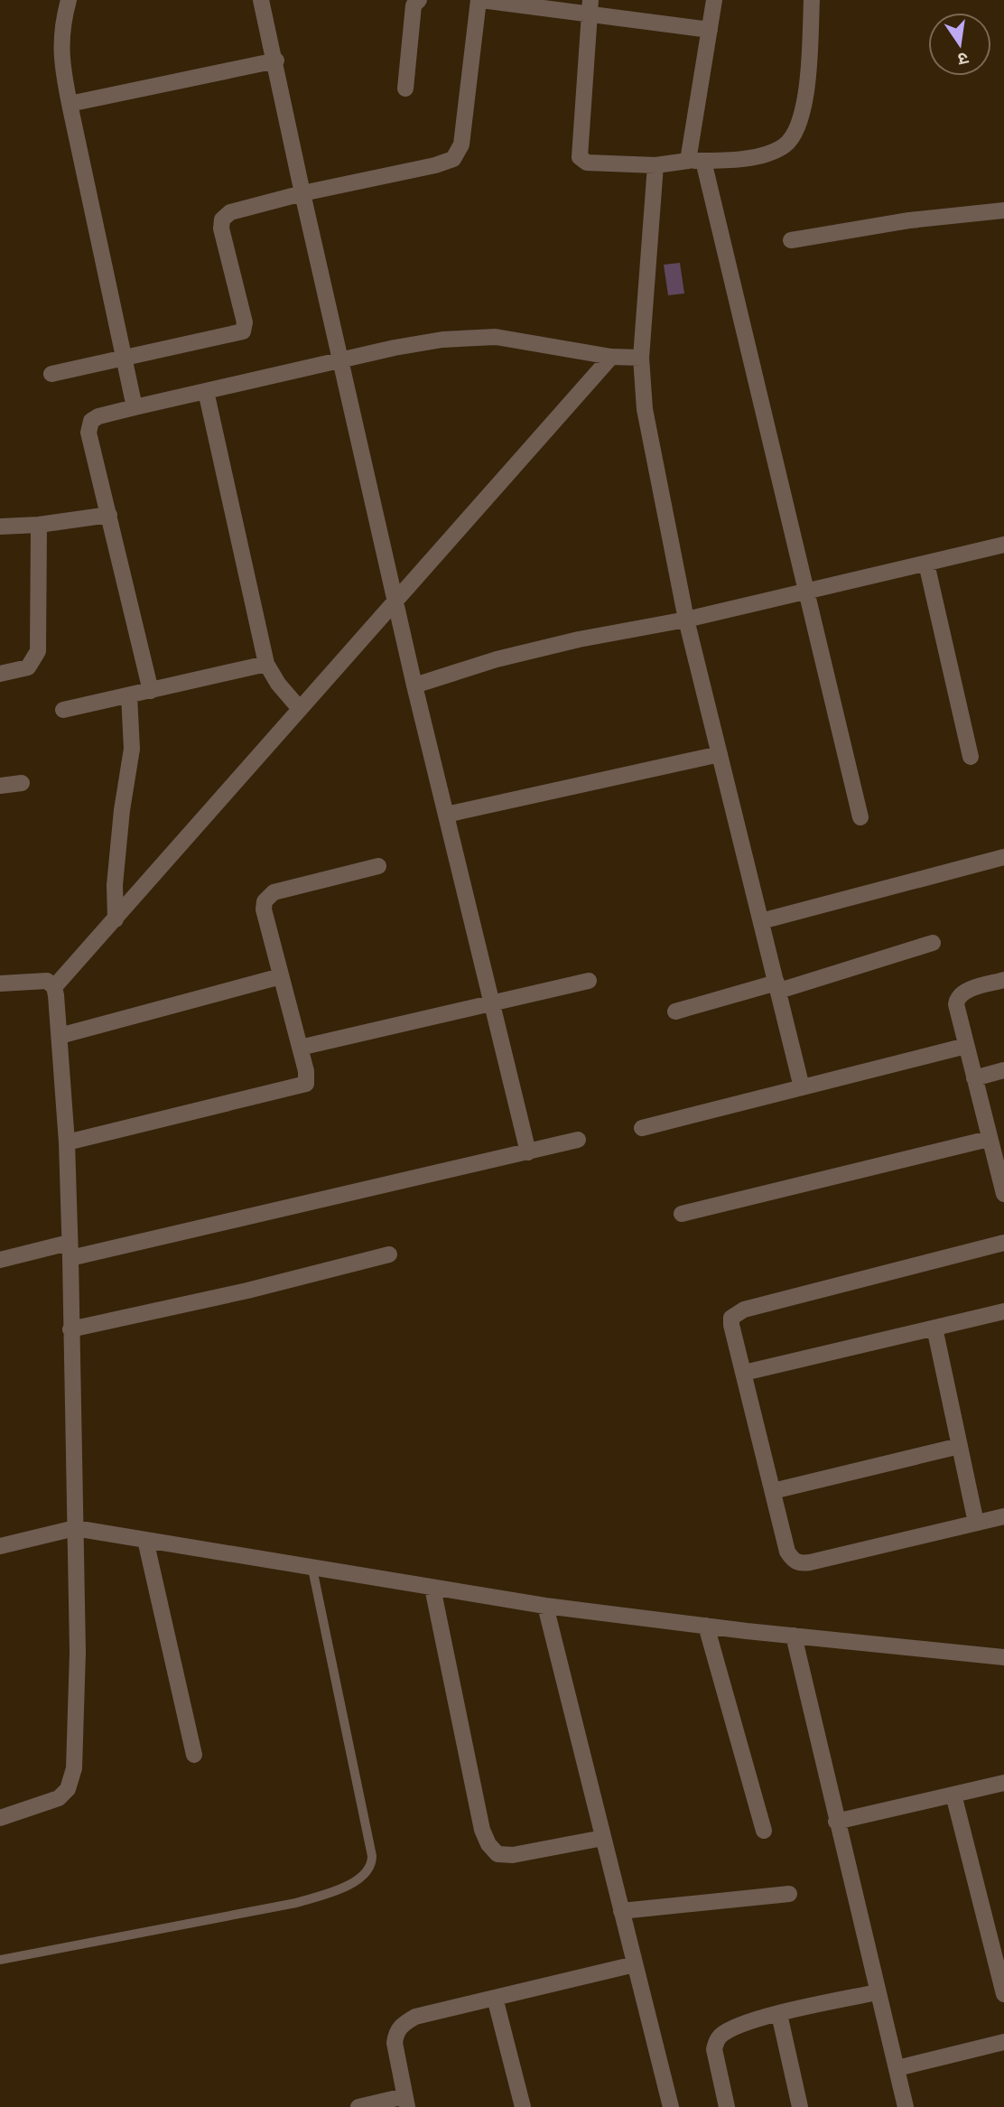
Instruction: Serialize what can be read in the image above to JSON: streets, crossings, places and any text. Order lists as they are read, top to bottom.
{
  "north": "bottom"
}
